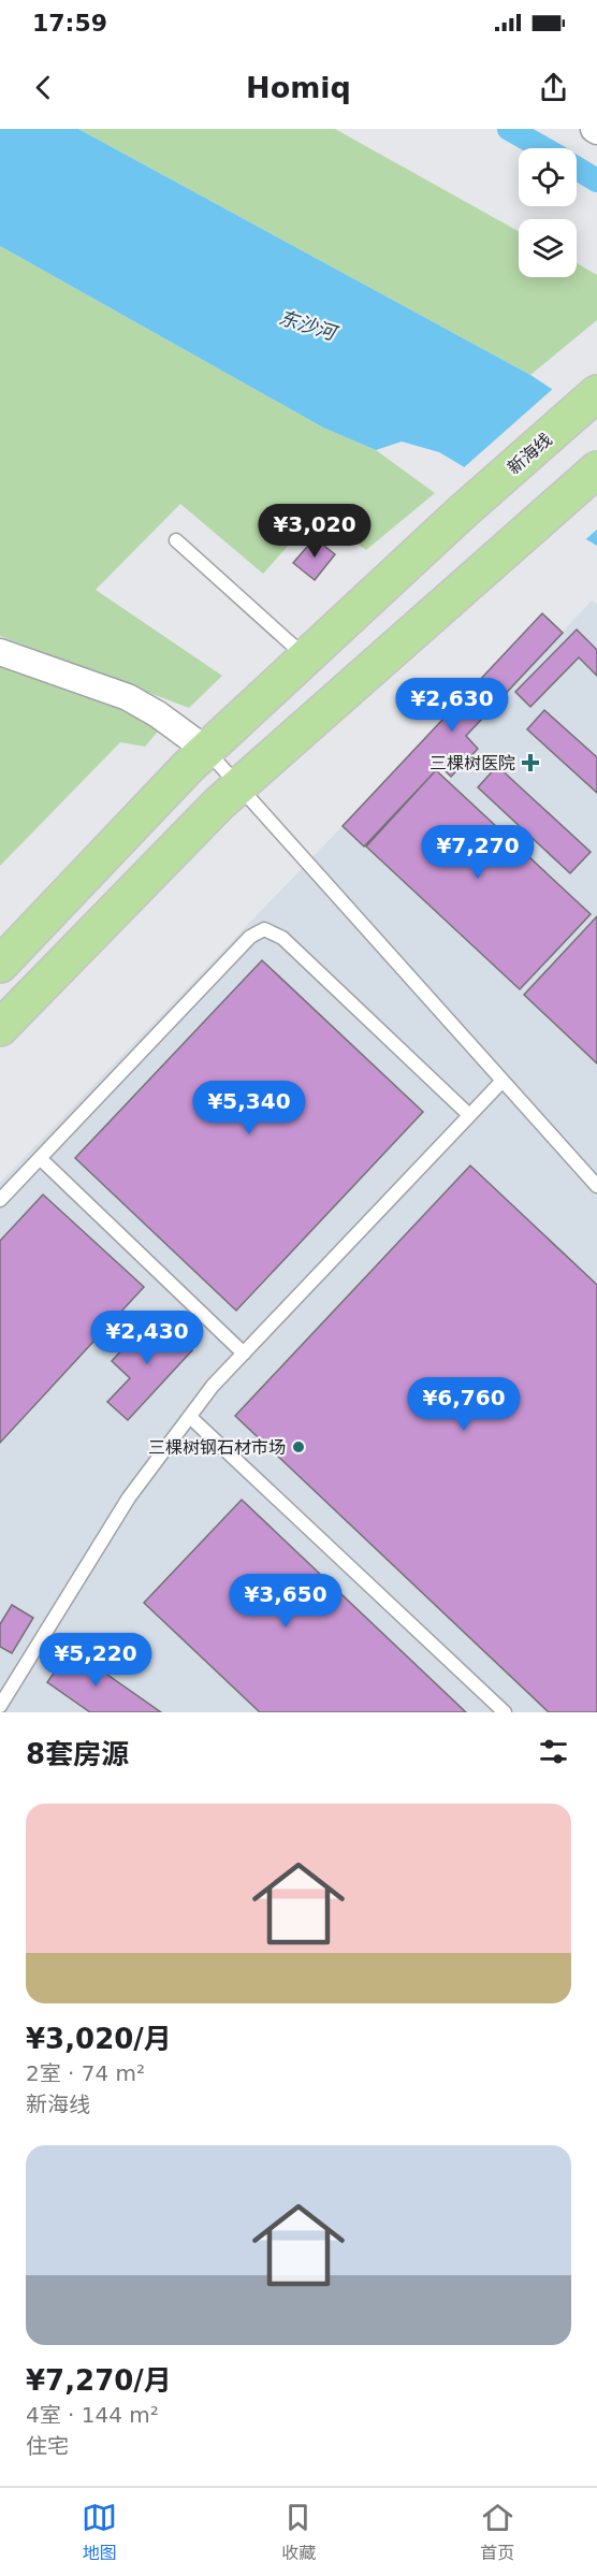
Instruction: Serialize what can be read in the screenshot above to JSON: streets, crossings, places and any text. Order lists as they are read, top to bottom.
{
  "streets": {
    "highway": ["新海线"]
  },
  "water": ["东沙河"],
  "places": {
    "health": ["三棵树医院"],
    "other": ["三棵树钢石材市场"]
  },
  "page": {
    "status": "17:59",
    "header": "Homiq",
    "price": [
      "¥3,020",
      "¥2,630",
      "¥7,270",
      "¥5,340",
      "¥2,430",
      "¥6,760",
      "¥3,650",
      "¥5,220"
    ],
    "heading": "8套房源",
    "list": [
      {
        "name": "¥3,020/月",
        "note": "2室 · 74 m² · 新海线"
      },
      {
        "name": "¥7,270/月",
        "note": "4室 · 144 m² · 住宅"
      }
    ],
    "tabs": ["地图", "收藏", "首页"]
  }
}
